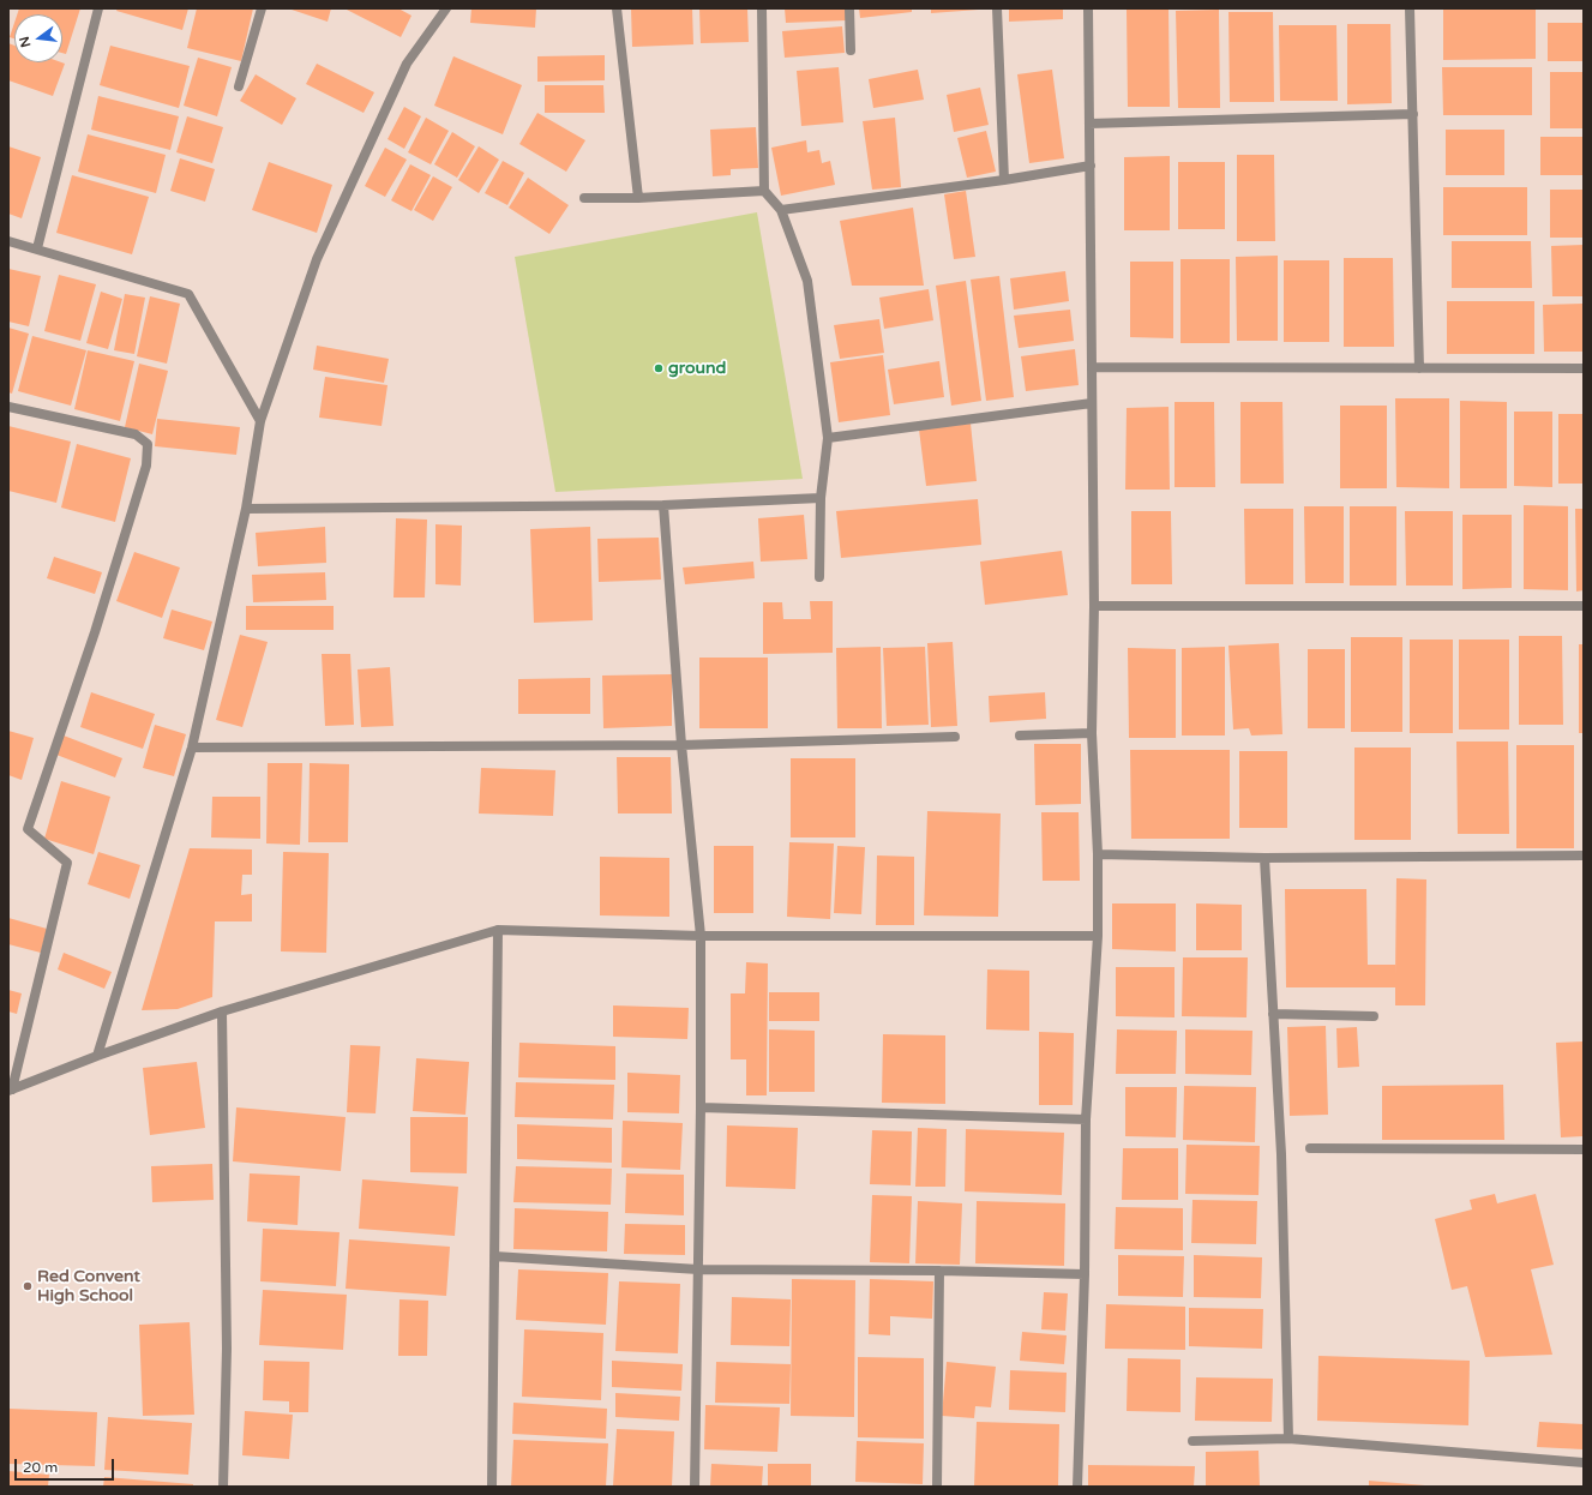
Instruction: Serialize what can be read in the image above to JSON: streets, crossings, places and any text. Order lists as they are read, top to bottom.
{
  "places": ["ground", "Red Convent High School"],
  "scale_bar": "20 m",
  "north": "left"
}
